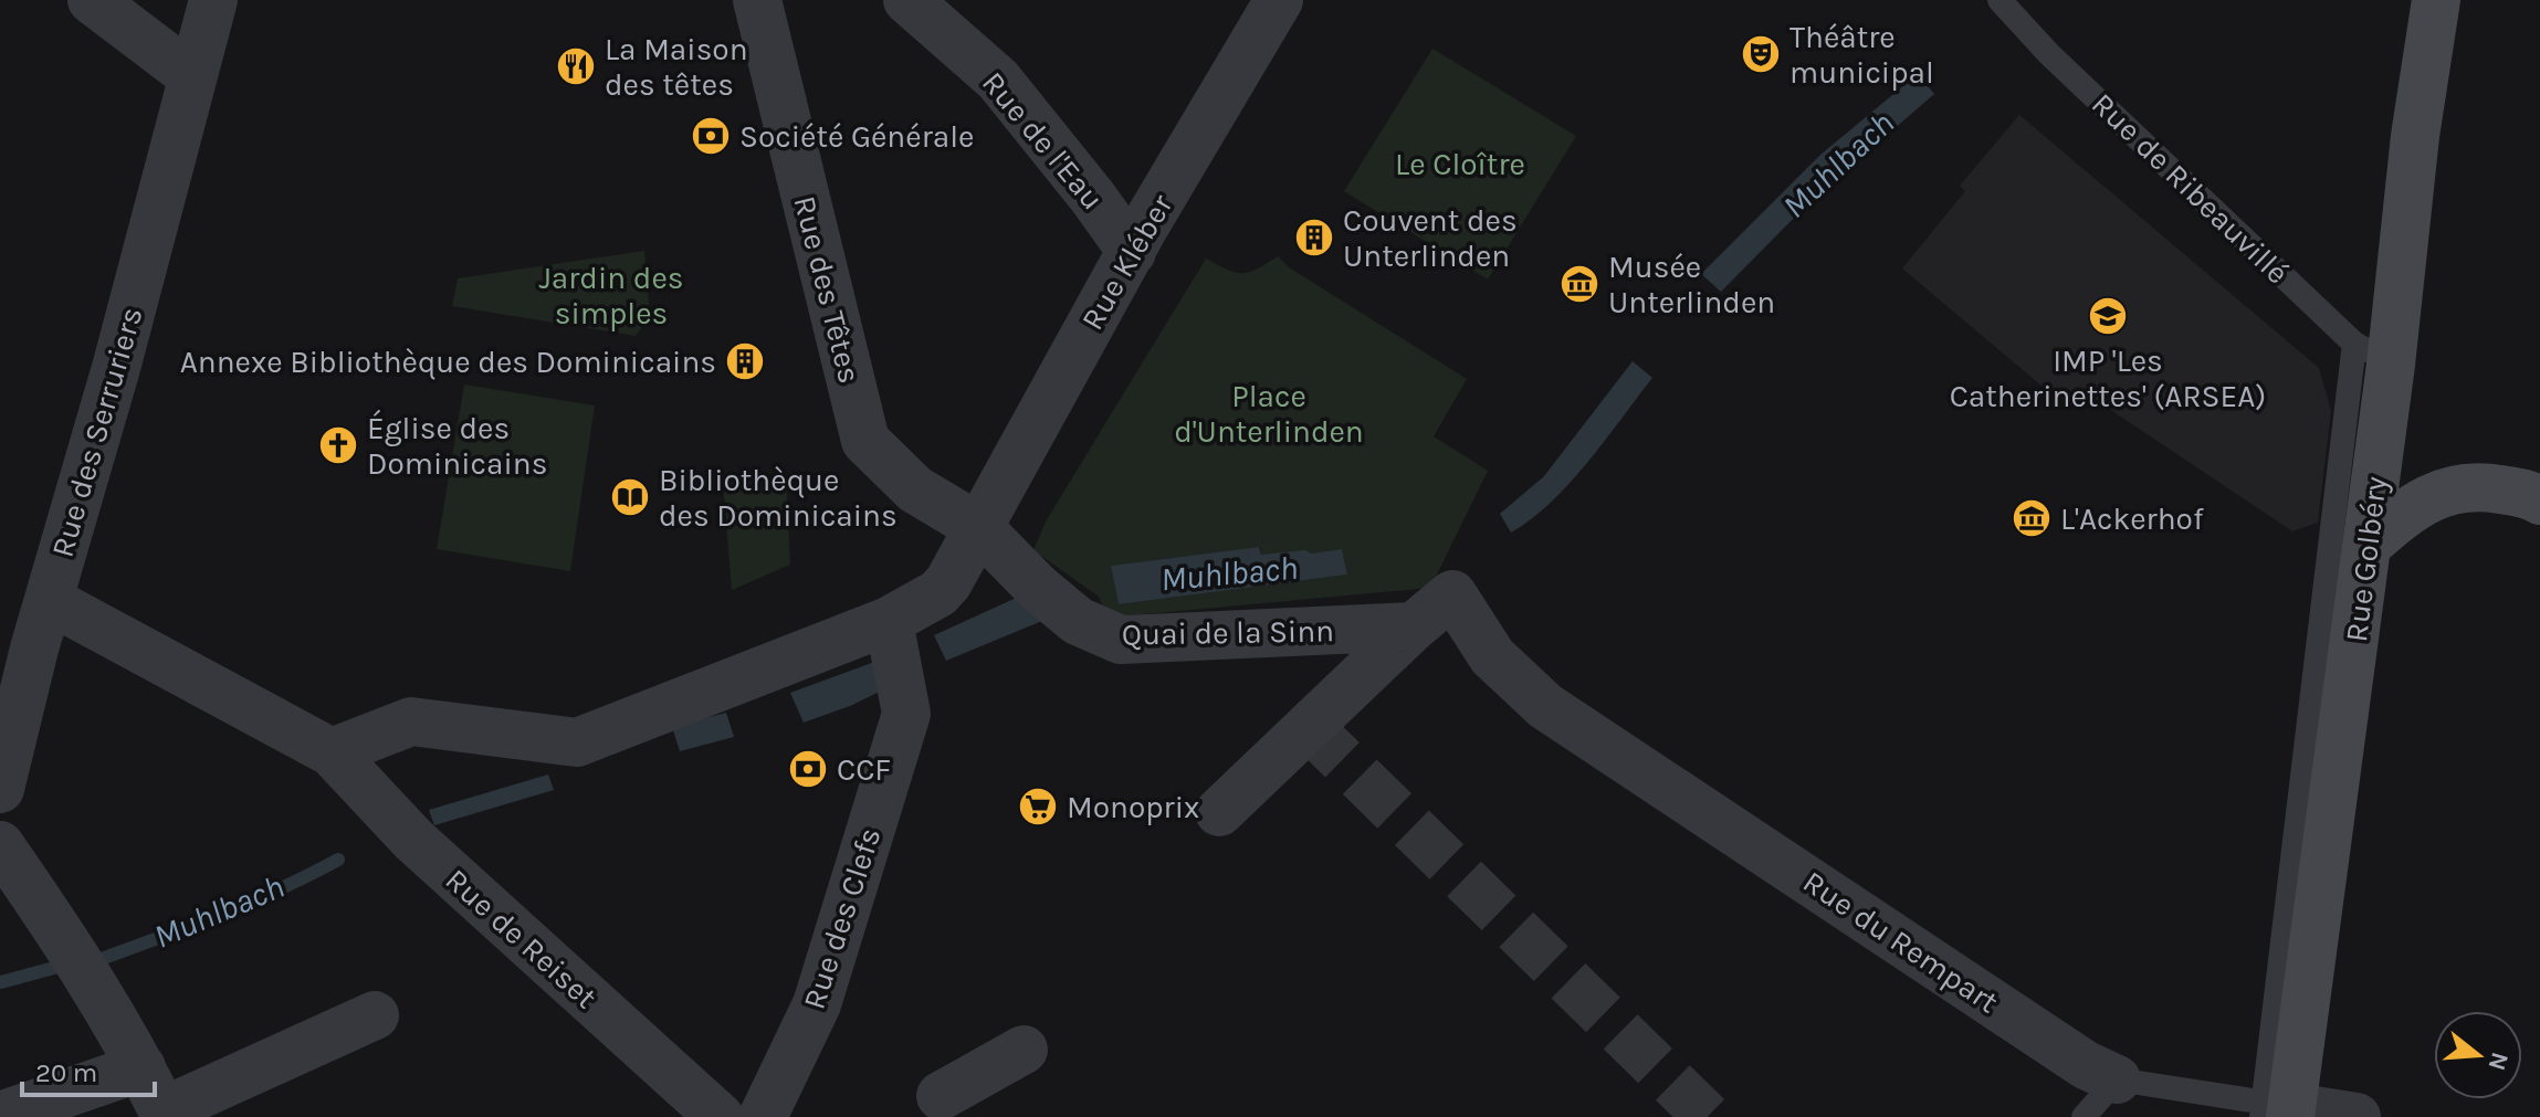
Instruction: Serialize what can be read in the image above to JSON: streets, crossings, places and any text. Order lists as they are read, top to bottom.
{
  "streets": {
    "street": [
      "Rue de l'Eau",
      "Rue Kléber",
      "Rue des Têtes",
      "Rue des Serruriers",
      "Rue Golbéry",
      "Quai de la Sinn",
      "Rue des Clefs",
      "Rue de Reiset",
      "Rue du Rempart"
    ],
    "lane": ["Rue de Ribeauvillé"]
  },
  "crossings": [
    ["Rue de l'Eau", "Rue Kléber"],
    ["Rue de Ribeauvillé", "Rue Golbéry"],
    ["Rue Kléber", "Rue des Têtes"],
    ["Rue Kléber", "Quai de la Sinn"],
    ["Rue Kléber", "Rue des Clefs"],
    ["Rue Kléber", "Rue de Reiset"],
    ["Rue des Têtes", "Quai de la Sinn"],
    ["Rue des Serruriers", "Rue de Reiset"],
    ["Rue Golbéry", "Rue du Rempart"],
    ["Quai de la Sinn", "Rue du Rempart"]
  ],
  "water": ["Muhlbach"],
  "parks": ["Le Cloître", "Jardin des simples", "Place d'Unterlinden"],
  "places": {
    "theatre": ["Théâtre municipal"],
    "restaurant": ["La Maison des têtes"],
    "bank": ["Société Générale", "CCF"],
    "building": ["Couvent des Unterlinden", "Annexe Bibliothèque des Dominicains"],
    "museum": ["Musée Unterlinden", "L'Ackerhof"],
    "school or university": ["IMP 'Les Catherinettes' (ARSEA)"],
    "church": ["Église des Dominicains"],
    "library": ["Bibliothèque des Dominicains"],
    "supermarket": ["Monoprix"]
  },
  "scale_bar": "20 m",
  "north": "right"
}
